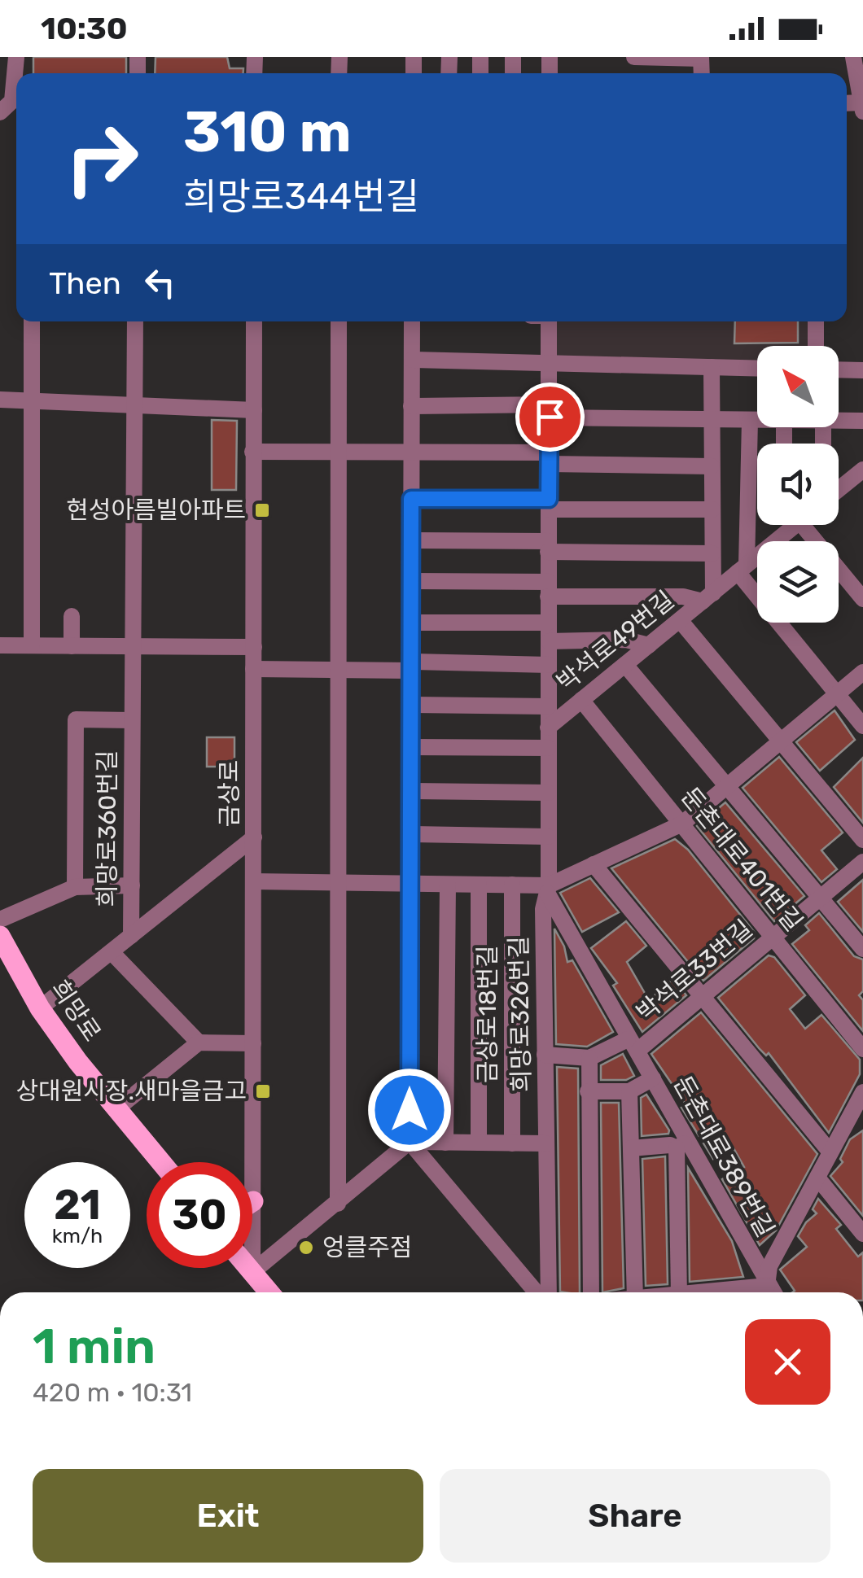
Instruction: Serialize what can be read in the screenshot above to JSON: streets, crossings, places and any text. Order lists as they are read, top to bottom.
{
  "streets": {
    "main road": ["희망로"],
    "street": [
      "박석로49번길",
      "금상로",
      "희망로360번길",
      "둔촌대로401번길",
      "박석로33번길",
      "금상로18번길",
      "희망로326번길",
      "둔촌대로389번길"
    ]
  },
  "crossings": [
    ["박석로49번길", "둔촌대로401번길"],
    ["박석로49번길", "희망로326번길"],
    ["금상로", "희망로360번길"],
    ["희망로360번길", "희망로"],
    ["둔촌대로401번길", "박석로33번길"],
    ["박석로33번길", "둔촌대로389번길"],
    ["희망로326번길", "둔촌대로389번길"]
  ],
  "places": {
    "transit": ["현성아름빌아파트", "상대원시장.새마을금고"],
    "other": ["엉클주점"]
  },
  "north": "top left",
  "page": {
    "status": "10:30",
    "turn": ["310 m", "희망로344번길"],
    "then": "Then",
    "speed": "21 km/h",
    "limit": "30",
    "heading": ["1 min", "420 m · 10:31"],
    "buttons": ["Exit", "Share"]
  }
}
